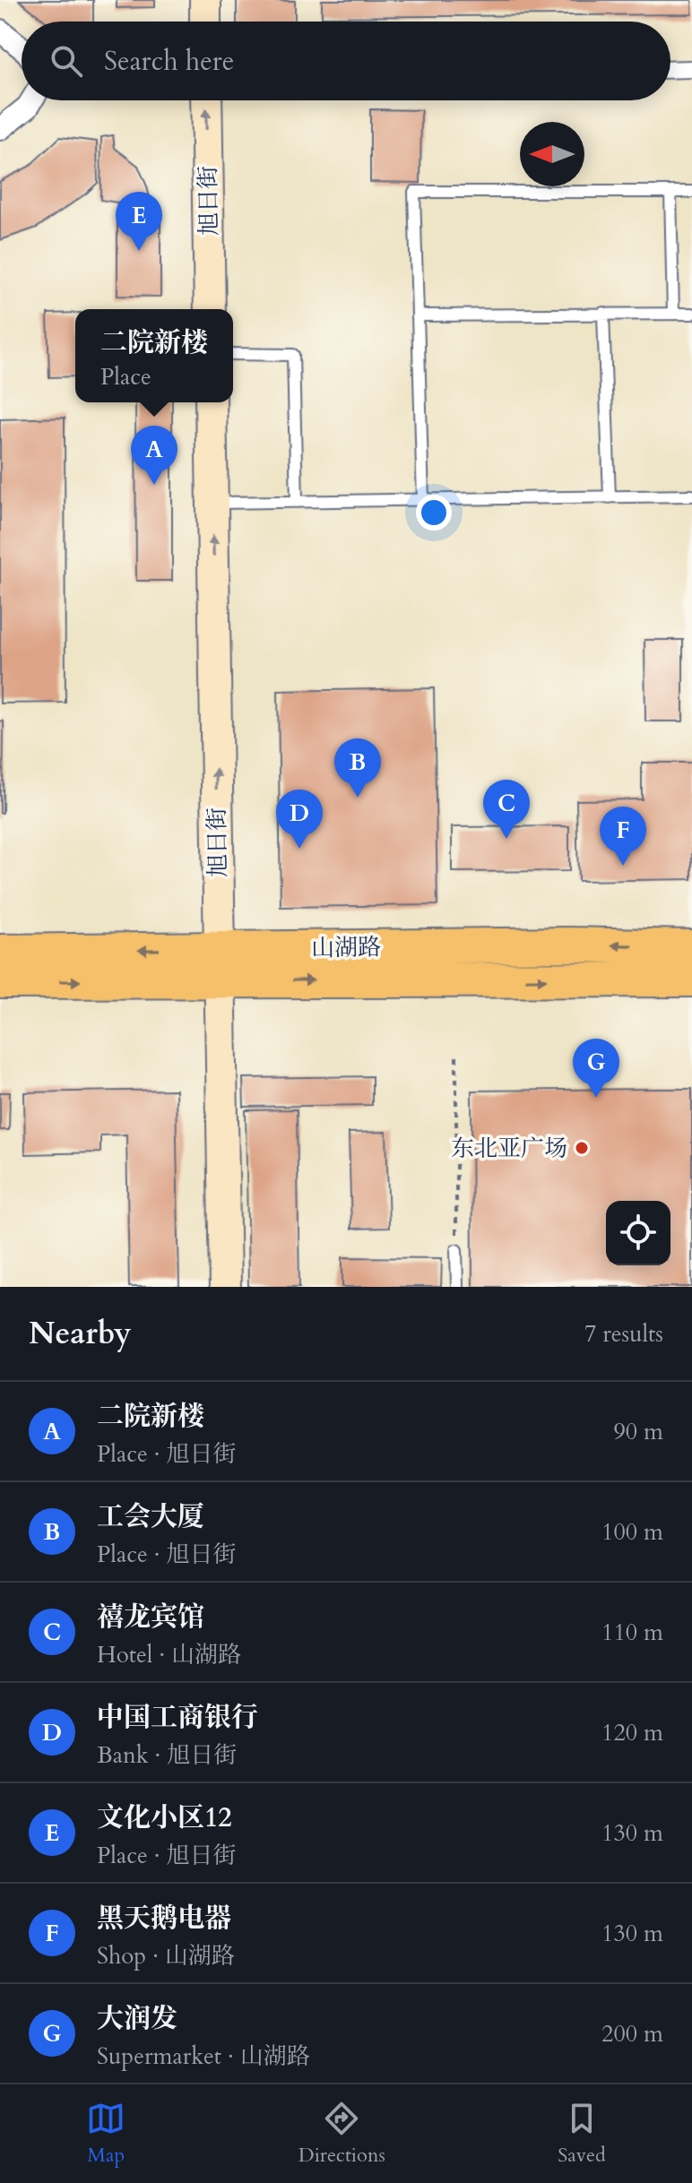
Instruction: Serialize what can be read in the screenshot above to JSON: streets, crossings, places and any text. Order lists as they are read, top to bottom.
{
  "streets": {
    "main road": ["旭日街", "山湖路"]
  },
  "crossings": [
    ["旭日街", "山湖路"]
  ],
  "one_way": ["旭日街"],
  "places": ["东北亚广场"],
  "north": "left",
  "page": {
    "search": "Search here",
    "pins": [
      "E",
      "A",
      "B",
      "C",
      "D",
      "F",
      "G"
    ],
    "popup": ["二院新楼", "Place"],
    "heading": ["Nearby", "7 results"],
    "list": [
      {
        "mark": "A",
        "name": "二院新楼",
        "note": "Place · 旭日街",
        "value": "90 m"
      },
      {
        "mark": "B",
        "name": "工会大厦",
        "note": "Place · 旭日街",
        "value": "100 m"
      },
      {
        "mark": "C",
        "name": "禧龙宾馆",
        "note": "Hotel · 山湖路",
        "value": "110 m"
      },
      {
        "mark": "D",
        "name": "中国工商银行",
        "note": "Bank · 旭日街",
        "value": "120 m"
      },
      {
        "mark": "E",
        "name": "文化小区12",
        "note": "Place · 旭日街",
        "value": "130 m"
      },
      {
        "mark": "F",
        "name": "黑天鹅电器",
        "note": "Shop · 山湖路",
        "value": "130 m"
      },
      {
        "mark": "G",
        "name": "大润发",
        "note": "Supermarket · 山湖路",
        "value": "200 m"
      }
    ],
    "nav": ["Map", "Directions", "Saved"]
  }
}
